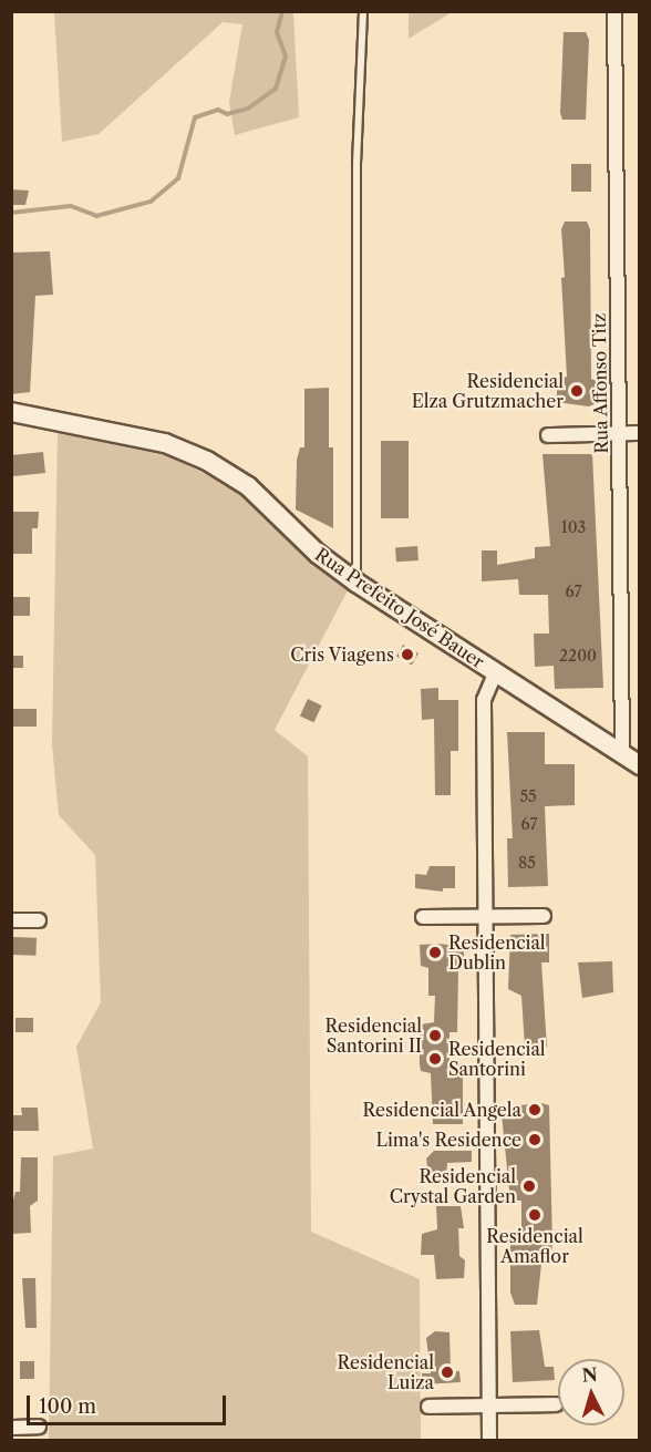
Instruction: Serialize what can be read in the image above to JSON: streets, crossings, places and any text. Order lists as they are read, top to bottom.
{
  "streets": {
    "street": ["Rua Affonso Titz", "Rua Prefeito José Bauer"]
  },
  "crossings": [
    ["Rua Affonso Titz", "Rua Prefeito José Bauer"]
  ],
  "places": [
    "Residencial Elza Grutzmacher",
    "Cris Viagens",
    "Residencial Dublin",
    "Residencial Santorini II",
    "Residencial Santorini",
    "Residencial Angela",
    "Lima's Residence",
    "Residencial Crystal Garden",
    "Residencial Amaflor",
    "Residencial Luiza"
  ],
  "house_numbers": [
    "103",
    "67",
    "2200",
    "55",
    "67",
    "85"
  ],
  "scale_bar": "100 m",
  "north": "top"
}
